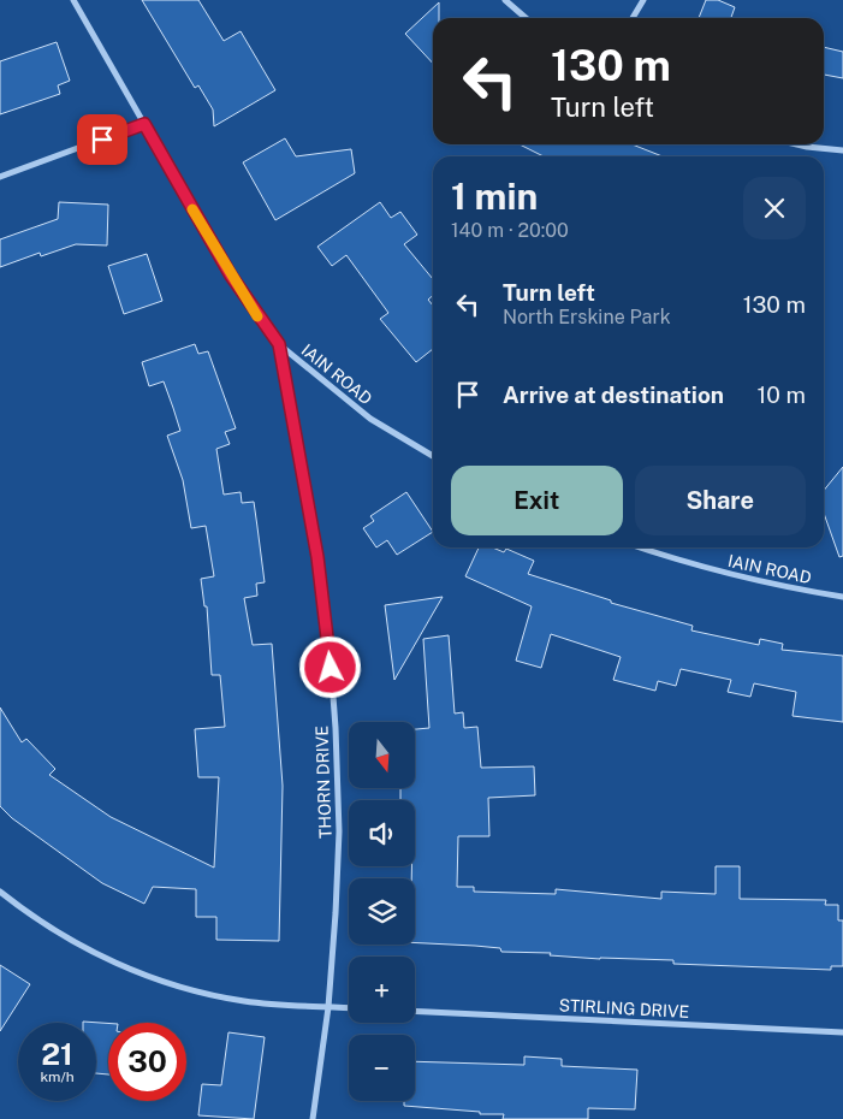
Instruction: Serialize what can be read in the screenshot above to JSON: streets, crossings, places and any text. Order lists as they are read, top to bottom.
{
  "streets": {
    "street": ["IAIN ROAD", "THORN DRIVE", "STIRLING DRIVE"]
  },
  "crossings": [
    ["IAIN ROAD", "THORN DRIVE"]
  ],
  "north": "bottom",
  "page": {
    "turn": ["130 m", "Turn left"],
    "heading": ["1 min", "140 m · 20:00"],
    "list": [
      {
        "name": "Turn left",
        "note": "North Erskine Park",
        "value": "130 m"
      },
      {
        "name": "Arrive at destination",
        "value": "10 m"
      }
    ],
    "buttons": ["Exit", "Share"],
    "map_buttons": ["+", "−"],
    "speed": "21 km/h",
    "limit": "30"
  }
}
